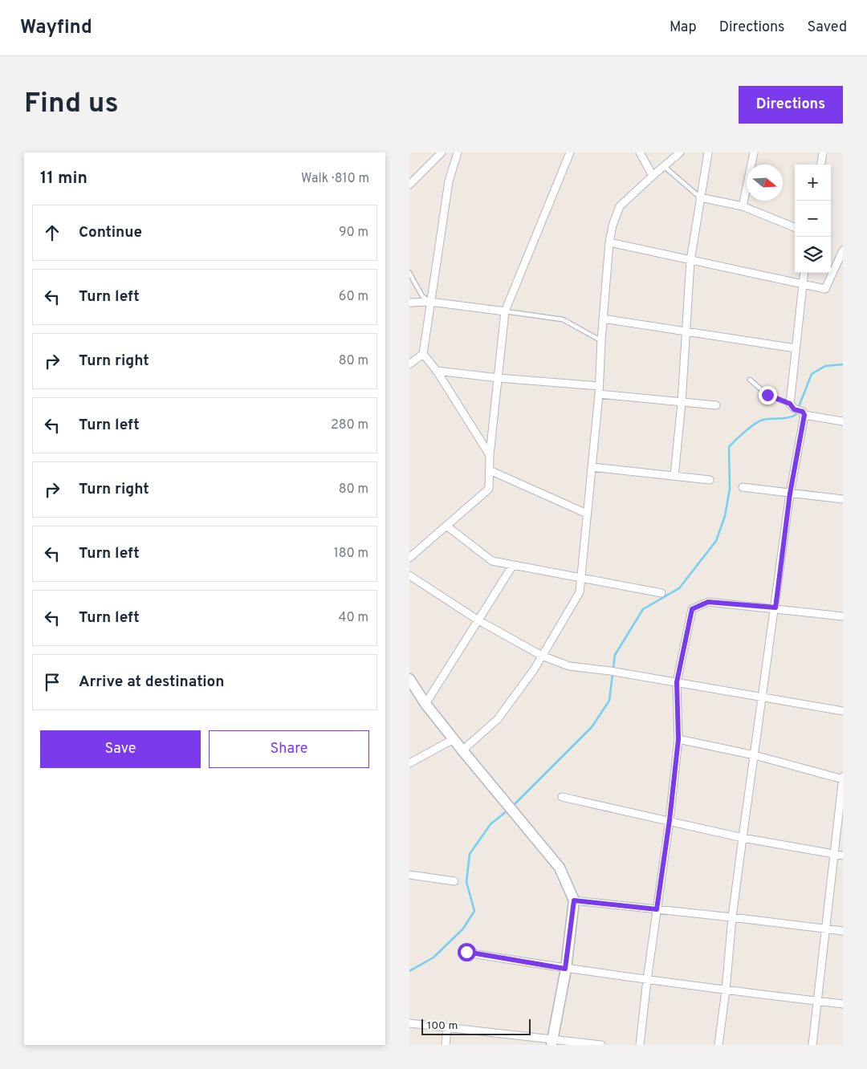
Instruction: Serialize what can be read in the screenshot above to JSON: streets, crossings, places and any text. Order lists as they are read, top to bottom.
{
  "scale_bar": "100 m",
  "north": "right",
  "page": {
    "header": "Wayfind",
    "nav": ["Map", "Directions", "Saved"],
    "buttons": [
      "Directions",
      ["Save", "Share"]
    ],
    "title": "Find us",
    "heading": ["11 min", "Walk · 810 m"],
    "map_buttons": ["+", "−"],
    "list": [
      ["Continue", "90 m"],
      ["Turn left", "60 m"],
      ["Turn right", "80 m"],
      ["Turn left", "280 m"],
      ["Turn right", "80 m"],
      ["Turn left", "180 m"],
      ["Turn left", "40 m"],
      "Arrive at destination"
    ],
    "scale": "100 m"
  }
}
